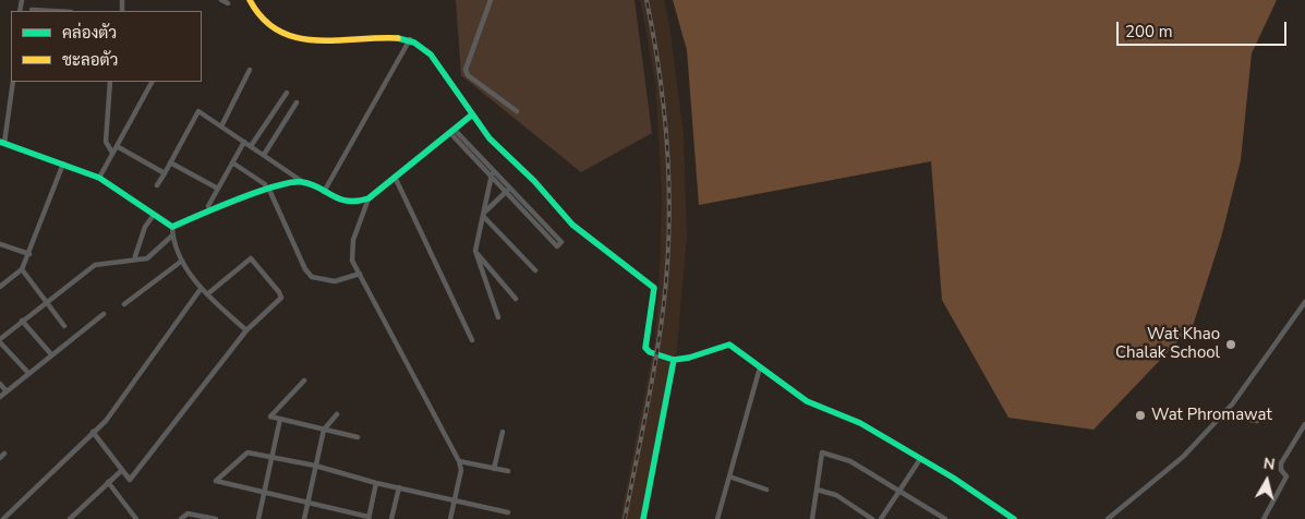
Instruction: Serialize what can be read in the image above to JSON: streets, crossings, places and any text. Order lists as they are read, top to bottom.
{
  "places": ["Wat Khao Chalak School", "Wat Phromawat"],
  "legend": ["คล่องตัว", "ชะลอตัว"],
  "scale_bar": "200 m",
  "north": "top"
}
